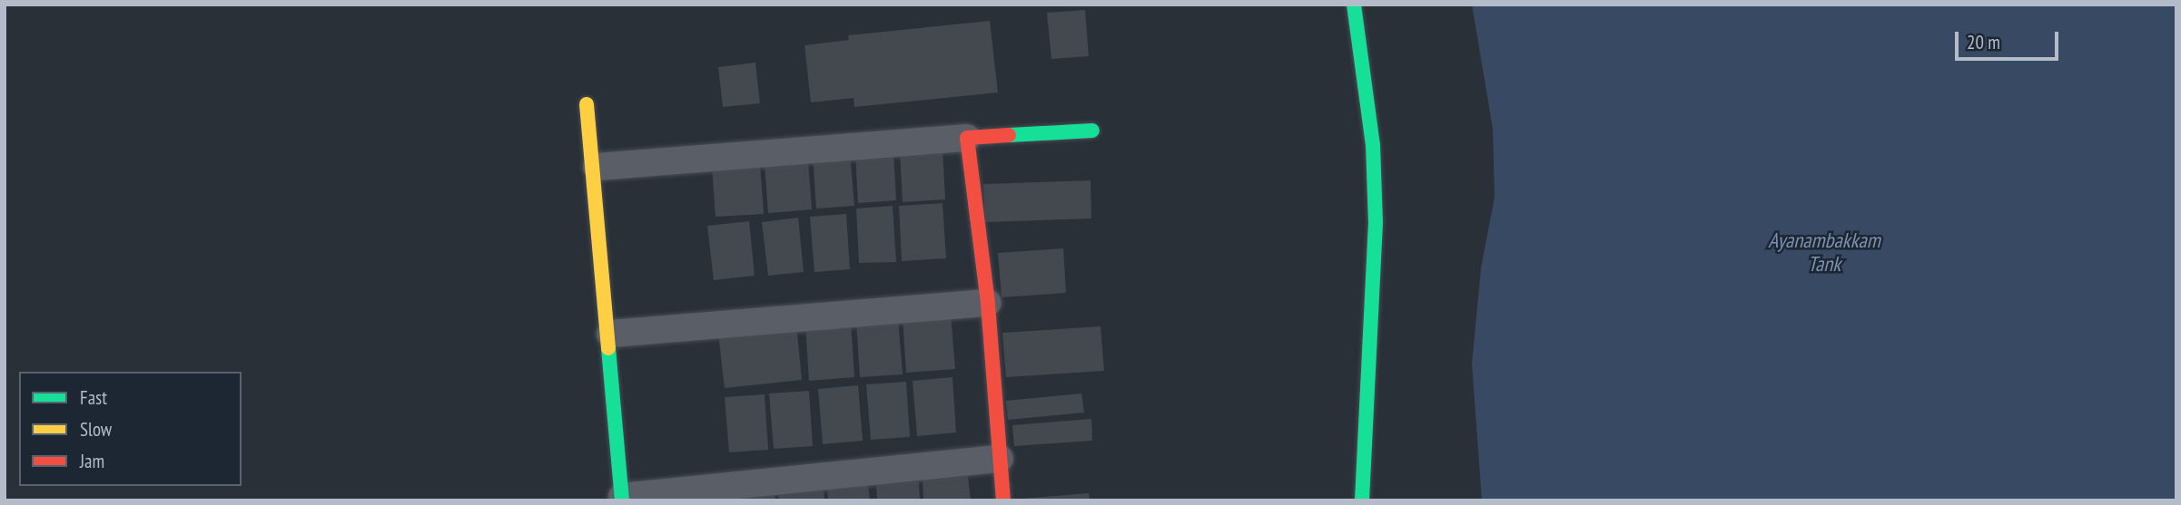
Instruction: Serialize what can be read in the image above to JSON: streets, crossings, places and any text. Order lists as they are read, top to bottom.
{
  "water": ["Ayanambakkam Tank"],
  "legend": ["Fast", "Slow", "Jam"],
  "scale_bar": "20 m"
}
